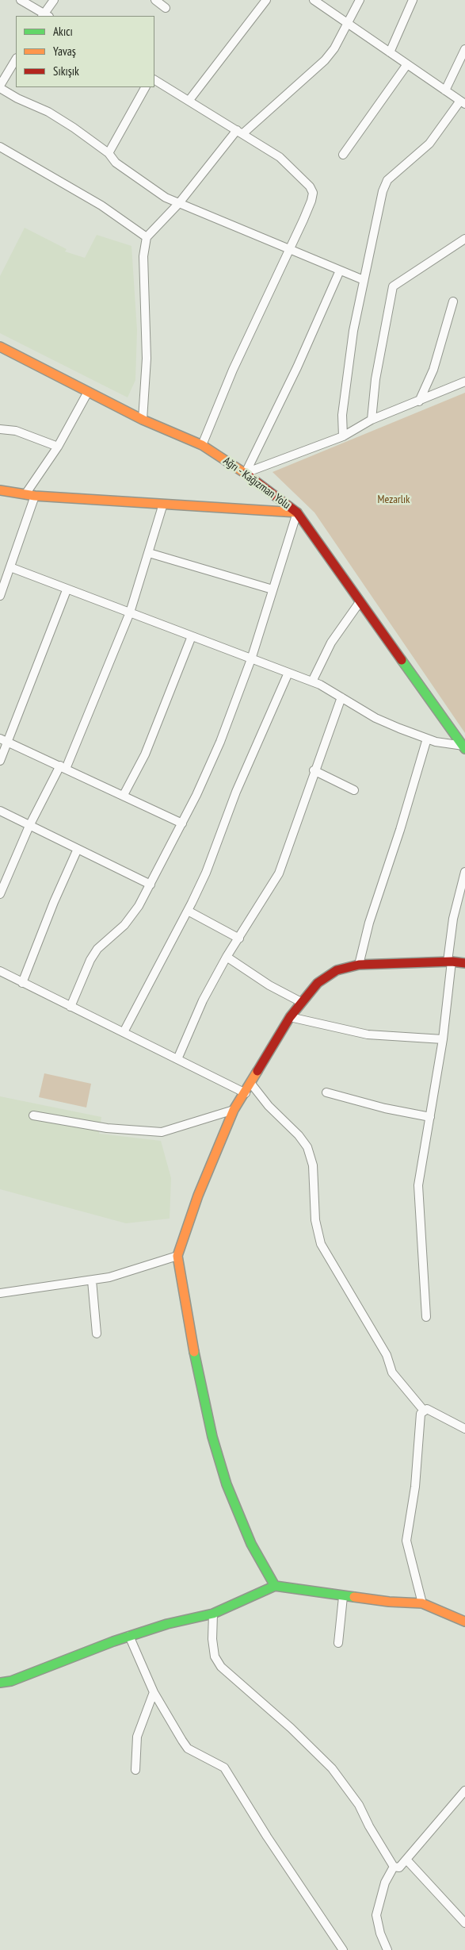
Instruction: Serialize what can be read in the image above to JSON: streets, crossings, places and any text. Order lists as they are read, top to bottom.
{
  "streets": {
    "street": ["Ağrı - Kağızman Yolu"]
  },
  "parks": ["Mezarlık"],
  "legend": ["Akıcı", "Yavaş", "Sıkışık"]
}
